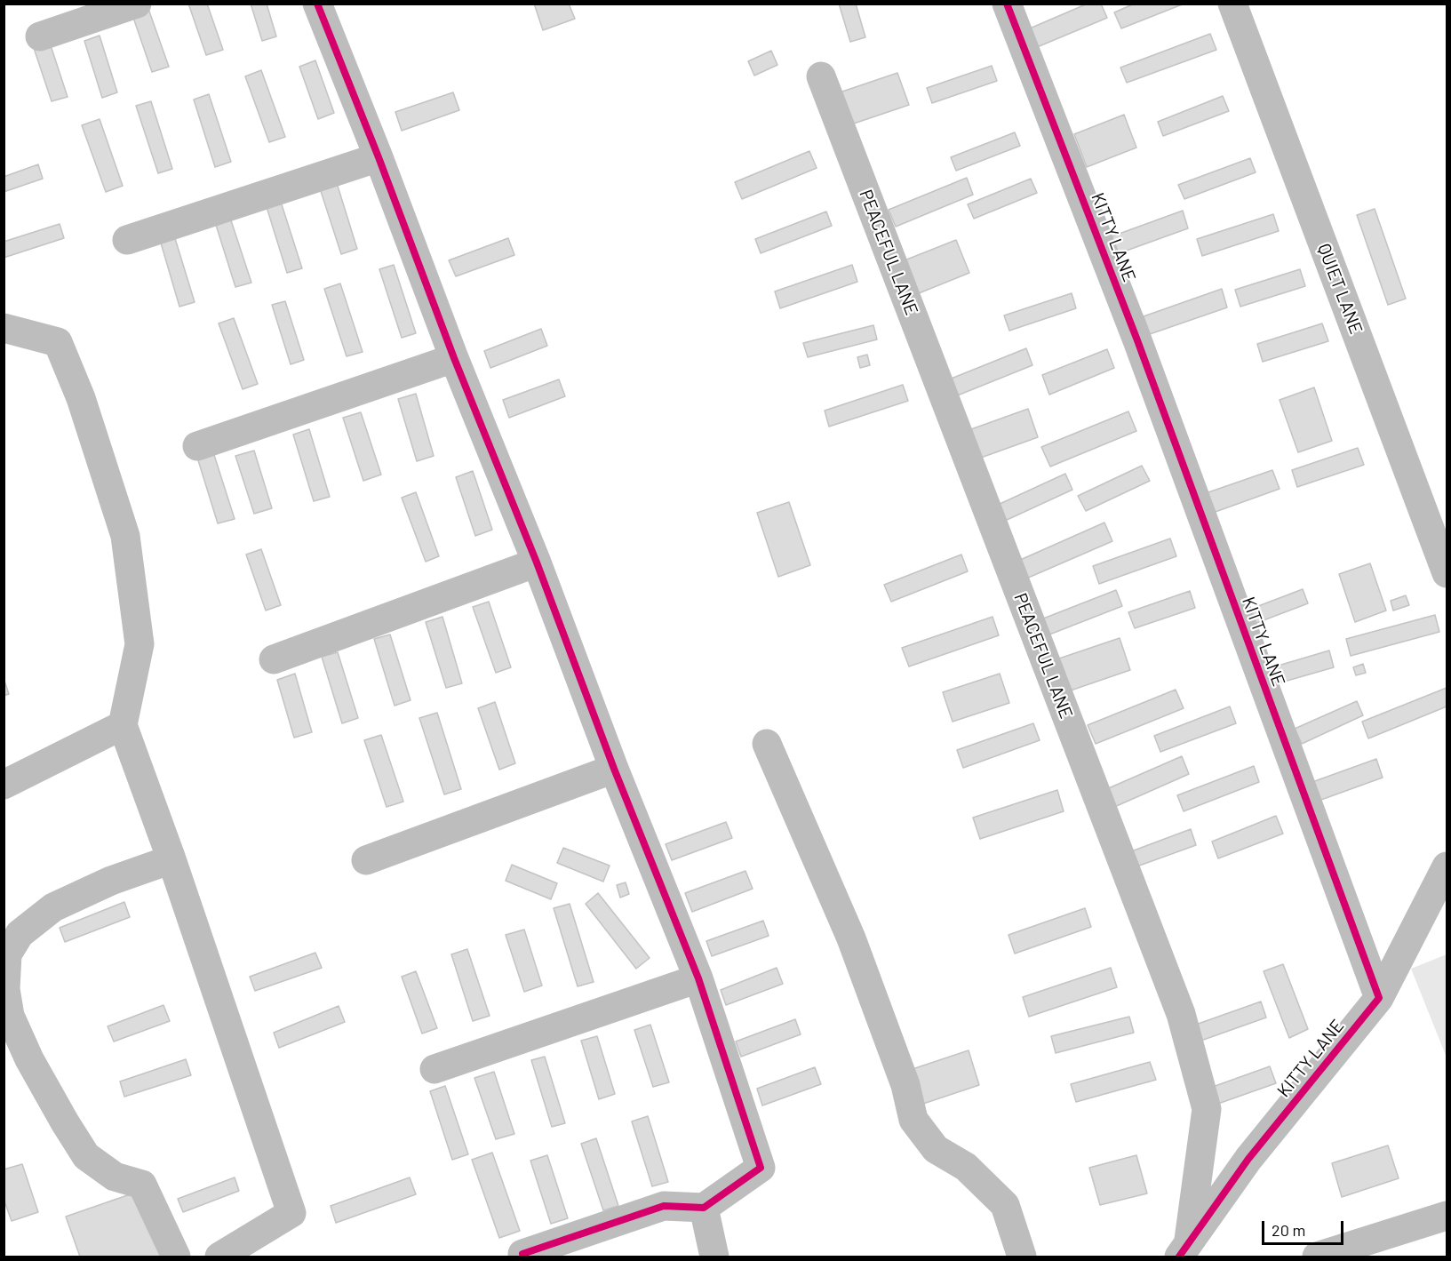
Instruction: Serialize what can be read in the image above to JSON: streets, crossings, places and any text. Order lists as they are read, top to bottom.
{
  "streets": {
    "street": ["KITTY LANE", "PEACEFUL LANE", "QUIET LANE"]
  },
  "crossings": [
    ["KITTY LANE", "PEACEFUL LANE"]
  ],
  "scale_bar": "20 m"
}
